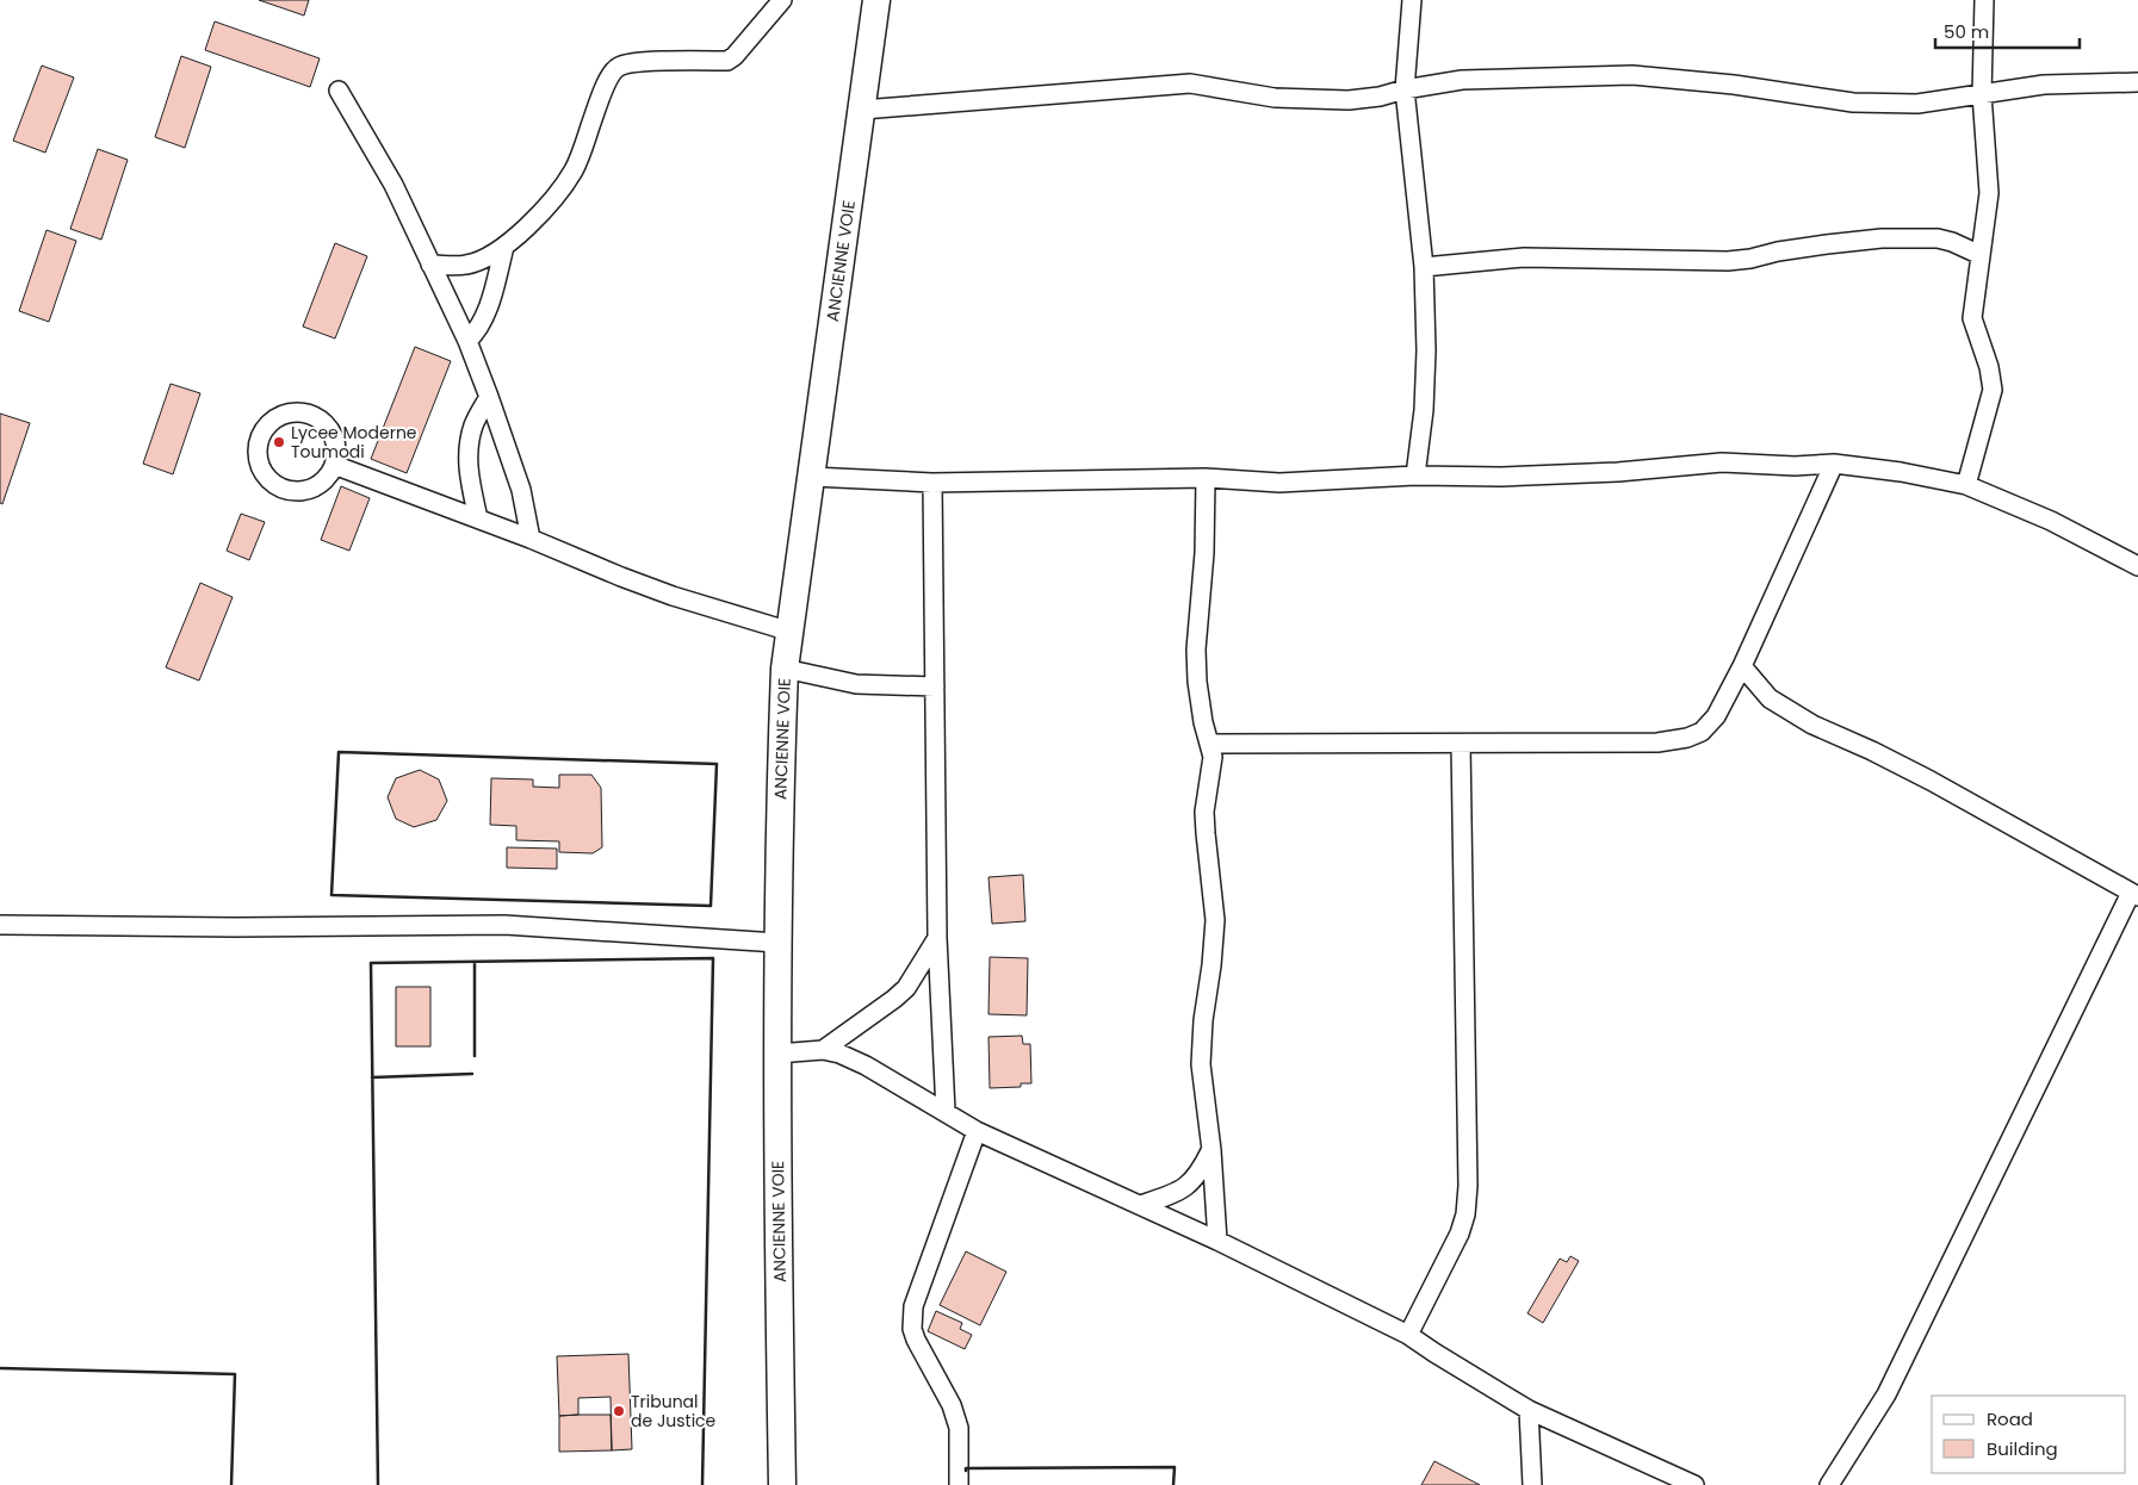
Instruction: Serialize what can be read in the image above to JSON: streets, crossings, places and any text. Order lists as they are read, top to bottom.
{
  "streets": {
    "main road": ["ANCIENNE VOIE"]
  },
  "places": ["Lycee Moderne Toumodi", "Tribunal de Justice"],
  "legend": ["Road", "Building"],
  "scale_bar": "50 m"
}
